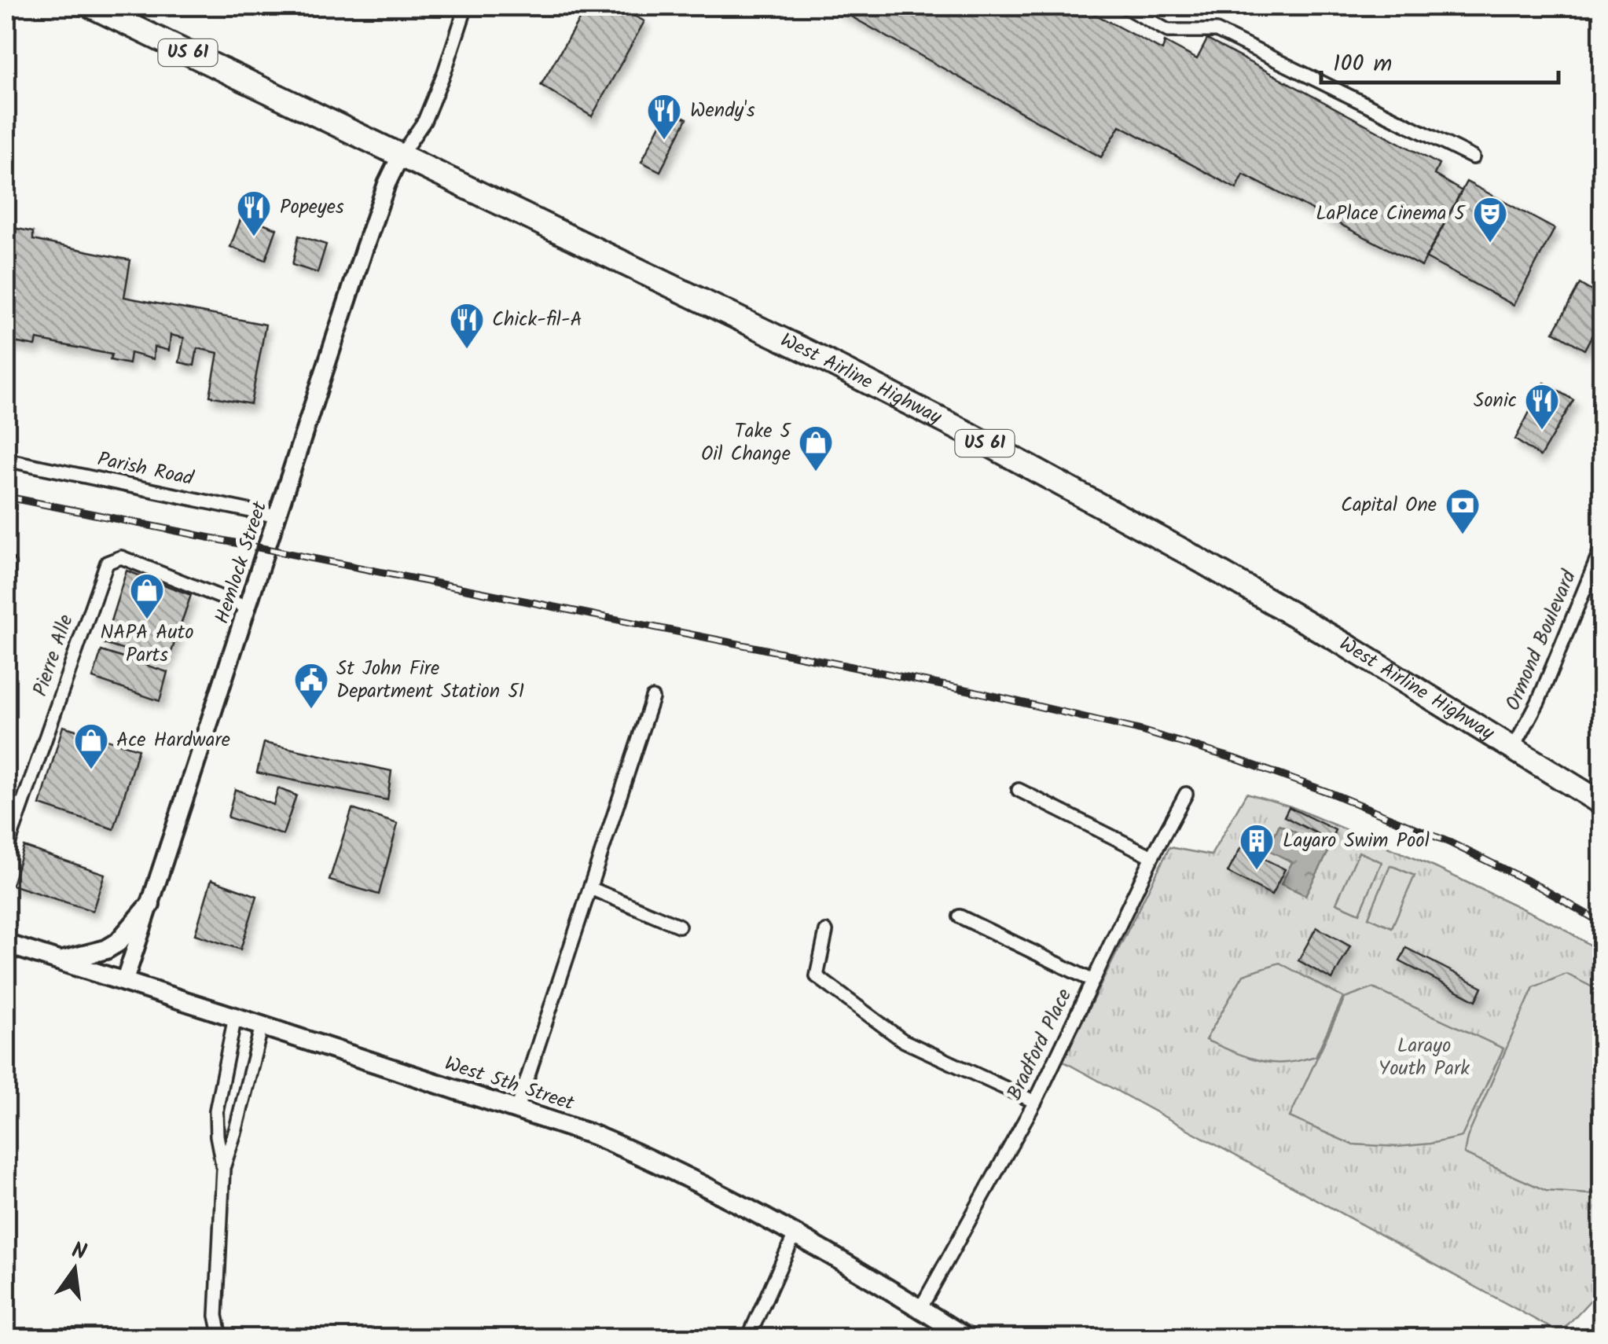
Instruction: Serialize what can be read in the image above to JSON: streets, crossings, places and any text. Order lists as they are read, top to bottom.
{
  "streets": {
    "highway": ["US 61", "West Airline Highway"],
    "main road": ["West 5th Street"],
    "street": [
      "Parish Road",
      "Hemlock Street",
      "Ormond Boulevard",
      "Pierre Alle",
      "Bradford Place"
    ]
  },
  "crossings": [
    ["West Airline Highway", "Hemlock Street"],
    ["West Airline Highway", "Ormond Boulevard"],
    ["Parish Road", "Hemlock Street"],
    ["Hemlock Street", "Pierre Alle"],
    ["Hemlock Street", "West 5th Street"],
    ["Bradford Place", "West 5th Street"]
  ],
  "parks": ["Larayo Youth Park"],
  "places": {
    "restaurant": [
      "Wendy's",
      "Popeyes",
      "Chick-fil-A",
      "Sonic"
    ],
    "theatre": ["LaPlace Cinema 5"],
    "shop": ["Take 5 Oil Change", "NAPA Auto Parts", "Ace Hardware"],
    "bank": ["Capital One"],
    "public building": ["St John Fire Department Station 51"],
    "building": ["Layaro Swim Pool"]
  },
  "scale_bar": "100 m",
  "north": "top"
}
